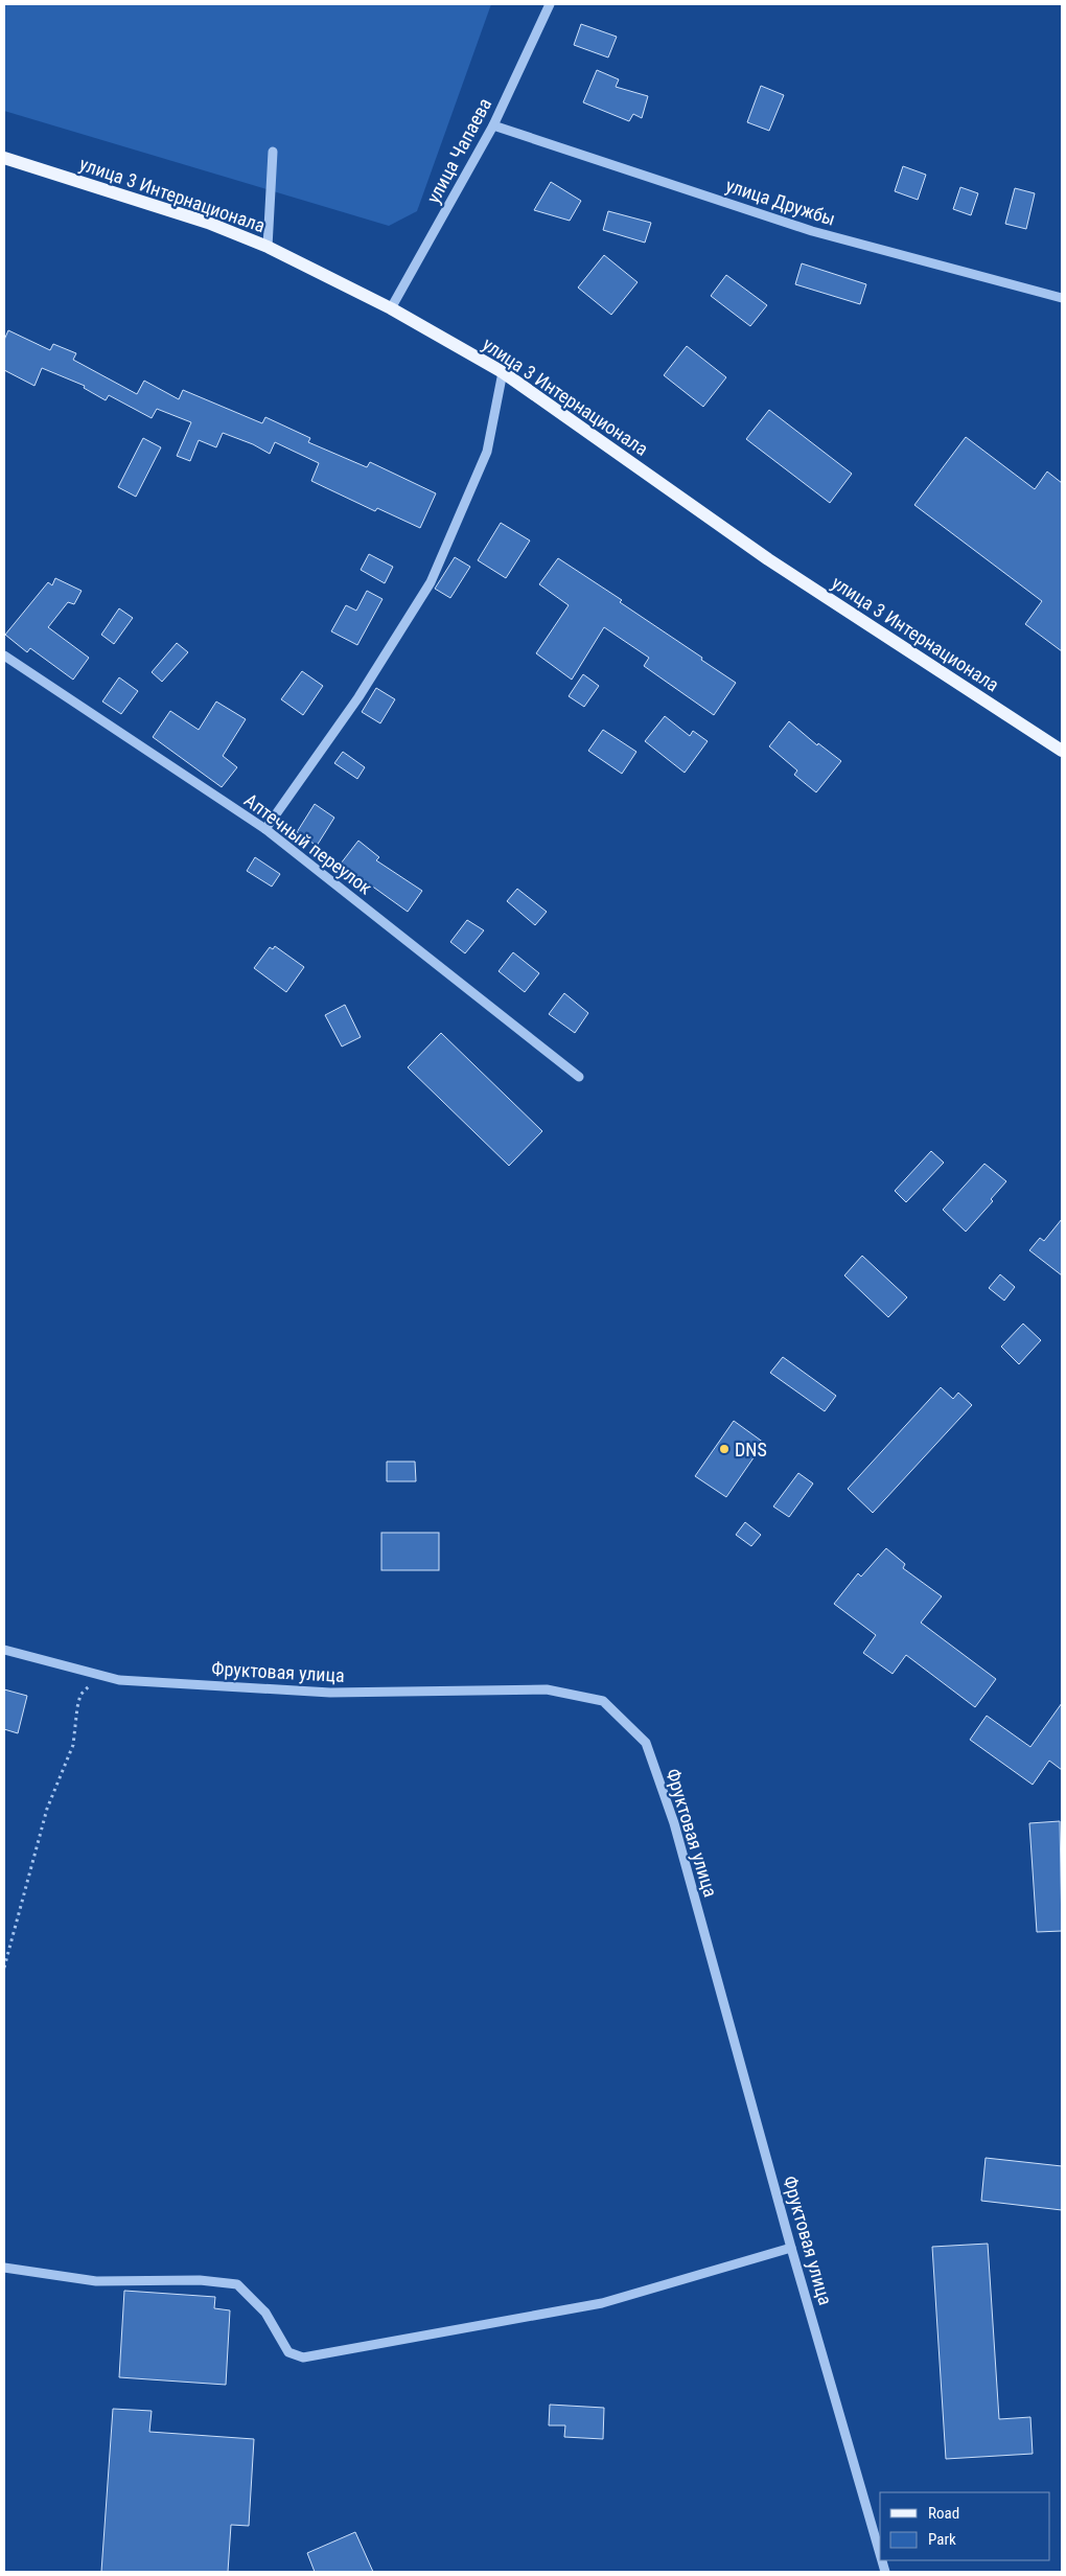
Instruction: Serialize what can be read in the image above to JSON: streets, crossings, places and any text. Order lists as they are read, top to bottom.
{
  "streets": {
    "main road": ["улица 3 Интернационала"],
    "street": [
      "улица Чапаева",
      "улица Дружбы",
      "Аптечный переулок",
      "Фруктовая улица"
    ]
  },
  "crossings": [
    ["улица Чапаева", "улица 3 Интернационала"],
    ["улица Чапаева", "улица Дружбы"]
  ],
  "places": ["DNS"],
  "legend": ["Road", "Park"]
}
